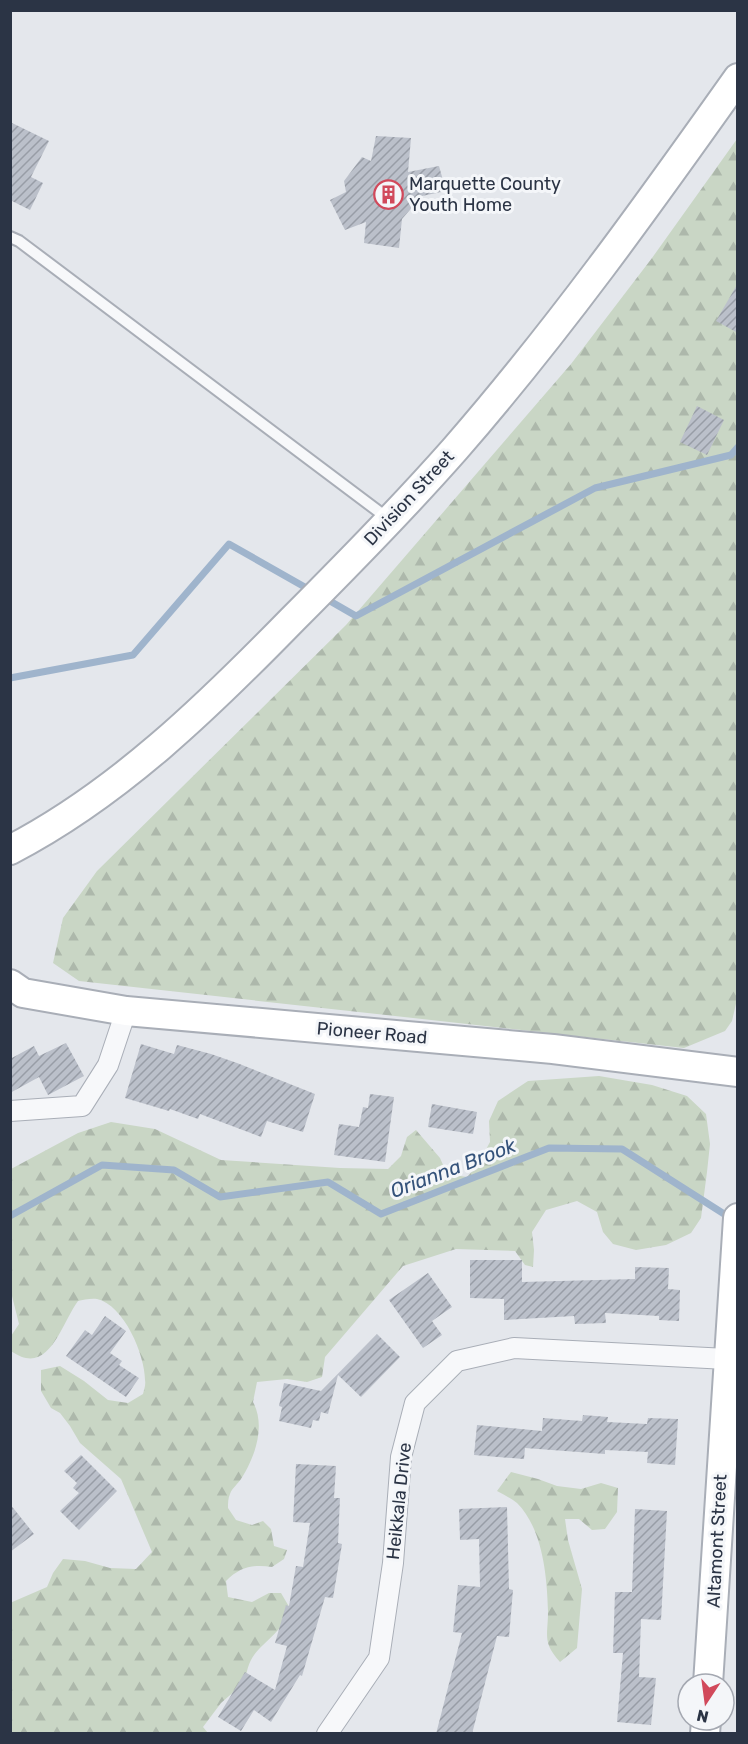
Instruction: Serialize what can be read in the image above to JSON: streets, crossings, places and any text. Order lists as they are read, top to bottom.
{
  "streets": {
    "street": [
      "Division Street",
      "Pioneer Road",
      "Heikkala Drive",
      "Altamont Street"
    ]
  },
  "crossings": [
    ["Heikkala Drive", "Altamont Street"]
  ],
  "water": ["Orianna Brook"],
  "places": {
    "building": ["Marquette County Youth Home"]
  },
  "north": "bottom"
}
